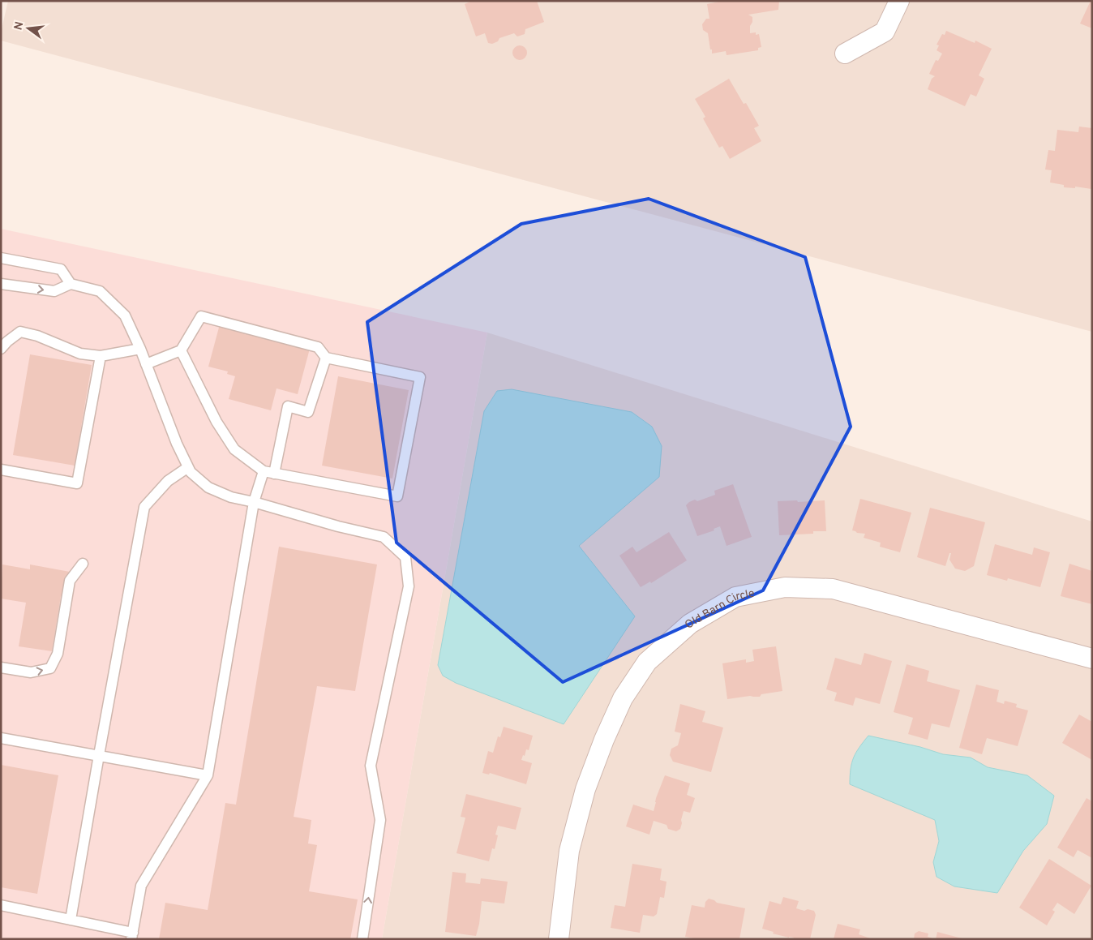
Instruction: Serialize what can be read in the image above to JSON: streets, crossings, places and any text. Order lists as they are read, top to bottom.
{
  "streets": {
    "street": ["Old Barn Circle"]
  },
  "north": "left"
}
